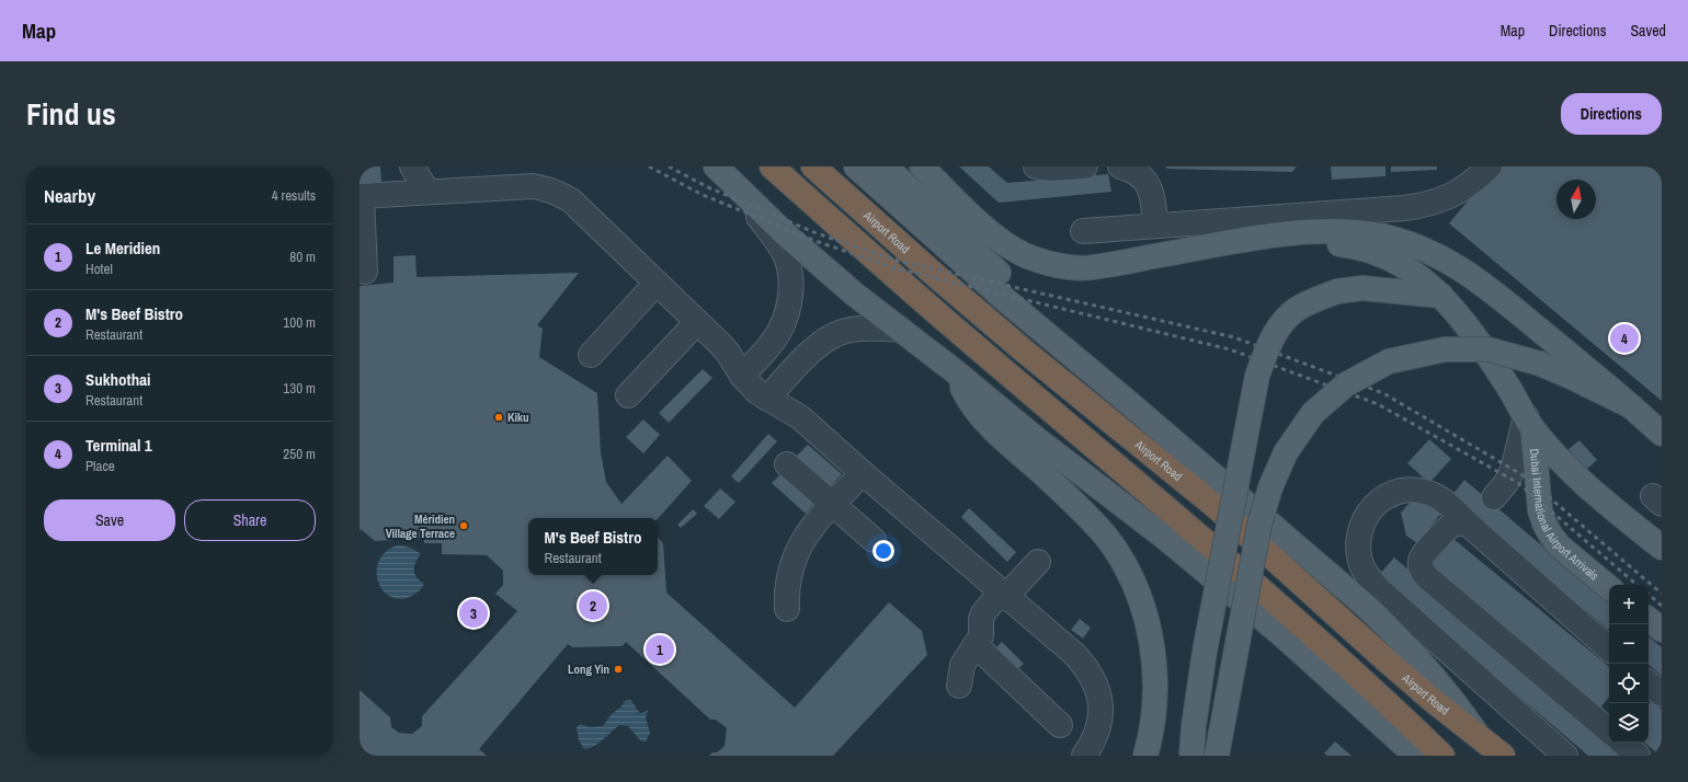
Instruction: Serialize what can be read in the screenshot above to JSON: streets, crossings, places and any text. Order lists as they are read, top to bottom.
{
  "streets": {
    "highway": ["Airport Road"],
    "main road": ["Dubai International Airport Arrivals"]
  },
  "places": ["Kiku", "Méridien Village Terrace", "Long Yin"],
  "north": "top",
  "page": {
    "header": "Map",
    "nav": ["Map", "Directions", "Saved"],
    "title": "Find us",
    "buttons": [
      "Directions",
      ["Save", "Share"]
    ],
    "heading": ["Nearby", "4 results"],
    "list": [
      {
        "mark": "1",
        "name": "Le Meridien",
        "note": "Hotel",
        "value": "80 m"
      },
      {
        "mark": "2",
        "name": "M's Beef Bistro",
        "note": "Restaurant",
        "value": "100 m"
      },
      {
        "mark": "3",
        "name": "Sukhothai",
        "note": "Restaurant",
        "value": "130 m"
      },
      {
        "mark": "4",
        "name": "Terminal 1",
        "note": "Place",
        "value": "250 m"
      }
    ],
    "pins": [
      "4",
      "2",
      "3",
      "1"
    ],
    "popup": ["M's Beef Bistro", "Restaurant"],
    "map_buttons": ["+", "−"]
  }
}
